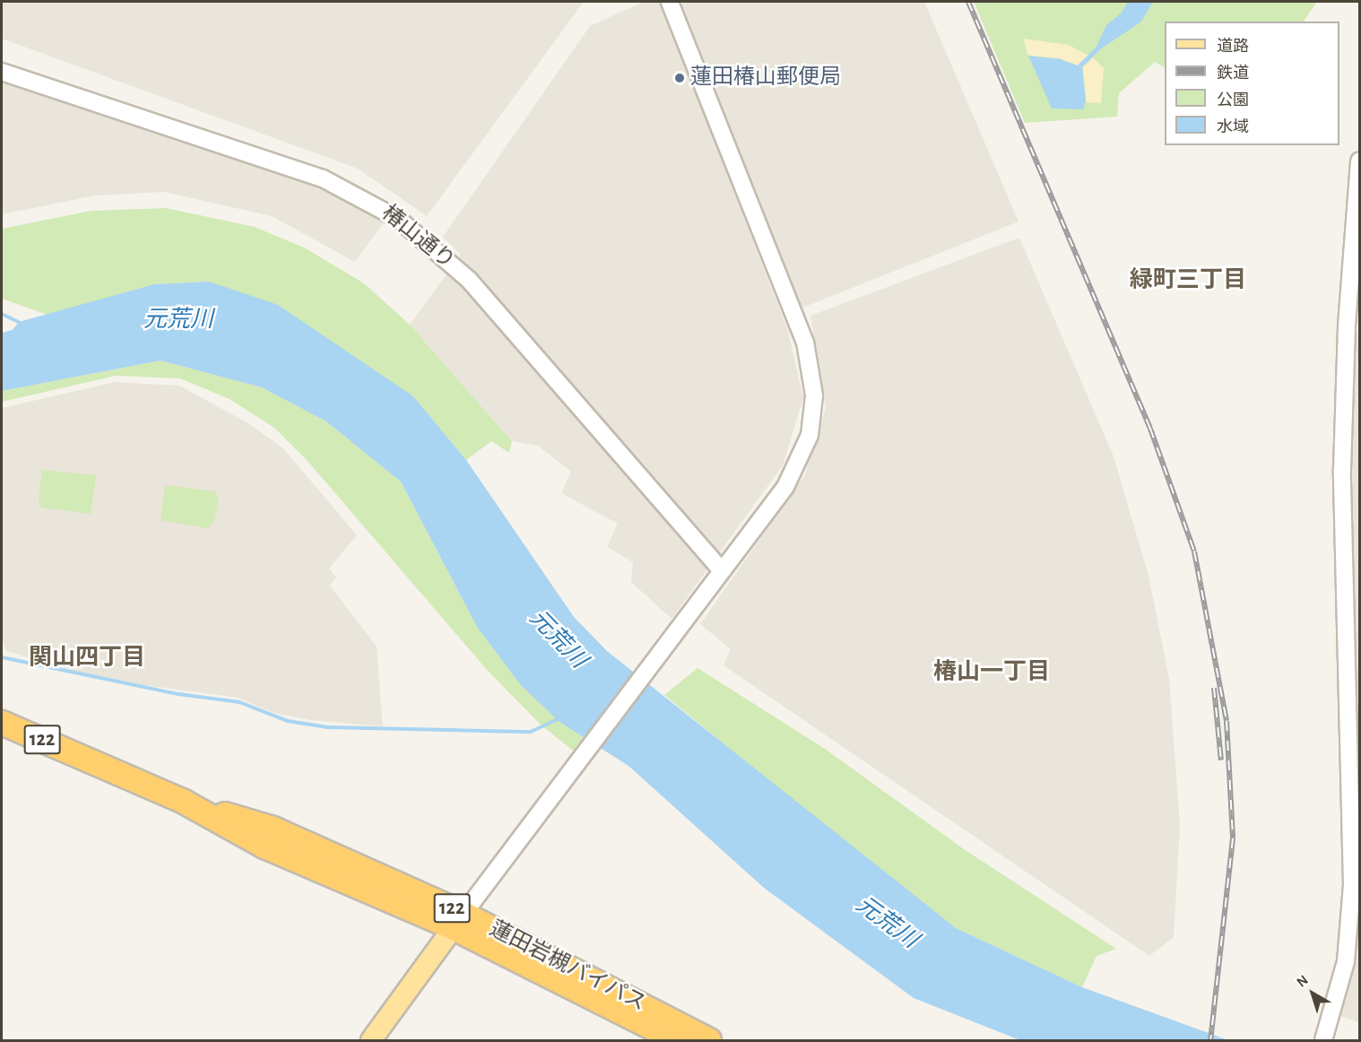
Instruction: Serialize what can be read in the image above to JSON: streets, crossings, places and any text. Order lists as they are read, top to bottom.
{
  "streets": {
    "highway": ["122", "蓮田岩槻バイパス"],
    "street": ["椿山通り"]
  },
  "crossings": [
    ["122", "蓮田岩槻バイパス"]
  ],
  "districts": ["緑町三丁目", "関山四丁目", "椿山一丁目"],
  "water": ["元荒川"],
  "places": ["蓮田椿山郵便局"],
  "legend": [
    "道路",
    "鉄道",
    "公園",
    "水域"
  ],
  "north": "top left"
}
